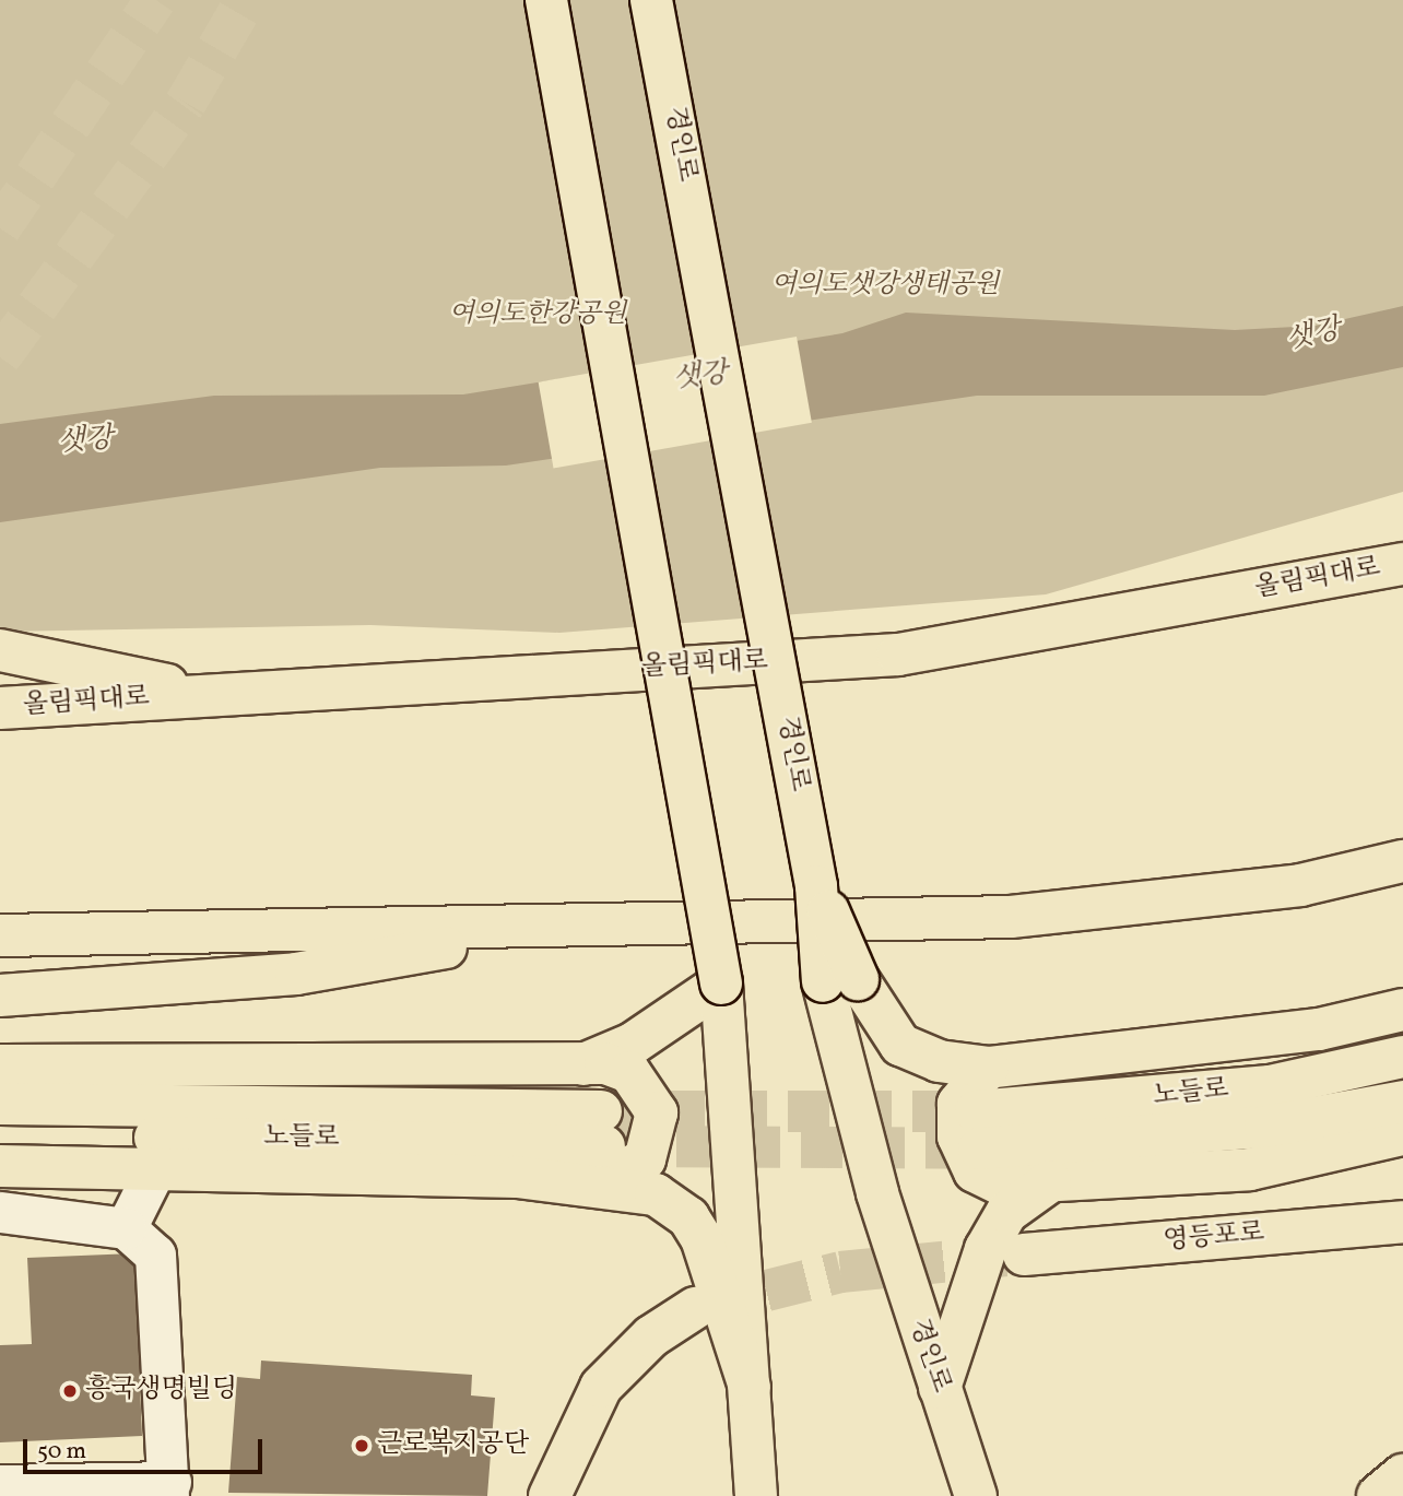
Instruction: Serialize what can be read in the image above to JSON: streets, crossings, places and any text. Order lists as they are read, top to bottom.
{
  "streets": {
    "main road": [
      "경인로",
      "올림픽대로",
      "노들로",
      "영등포로"
    ]
  },
  "water": ["샛강"],
  "parks": ["여의도샛강생태공원", "여의도한강공원"],
  "places": ["흥국생명빌딩", "근로복지공단"],
  "scale_bar": "50 m"
}
